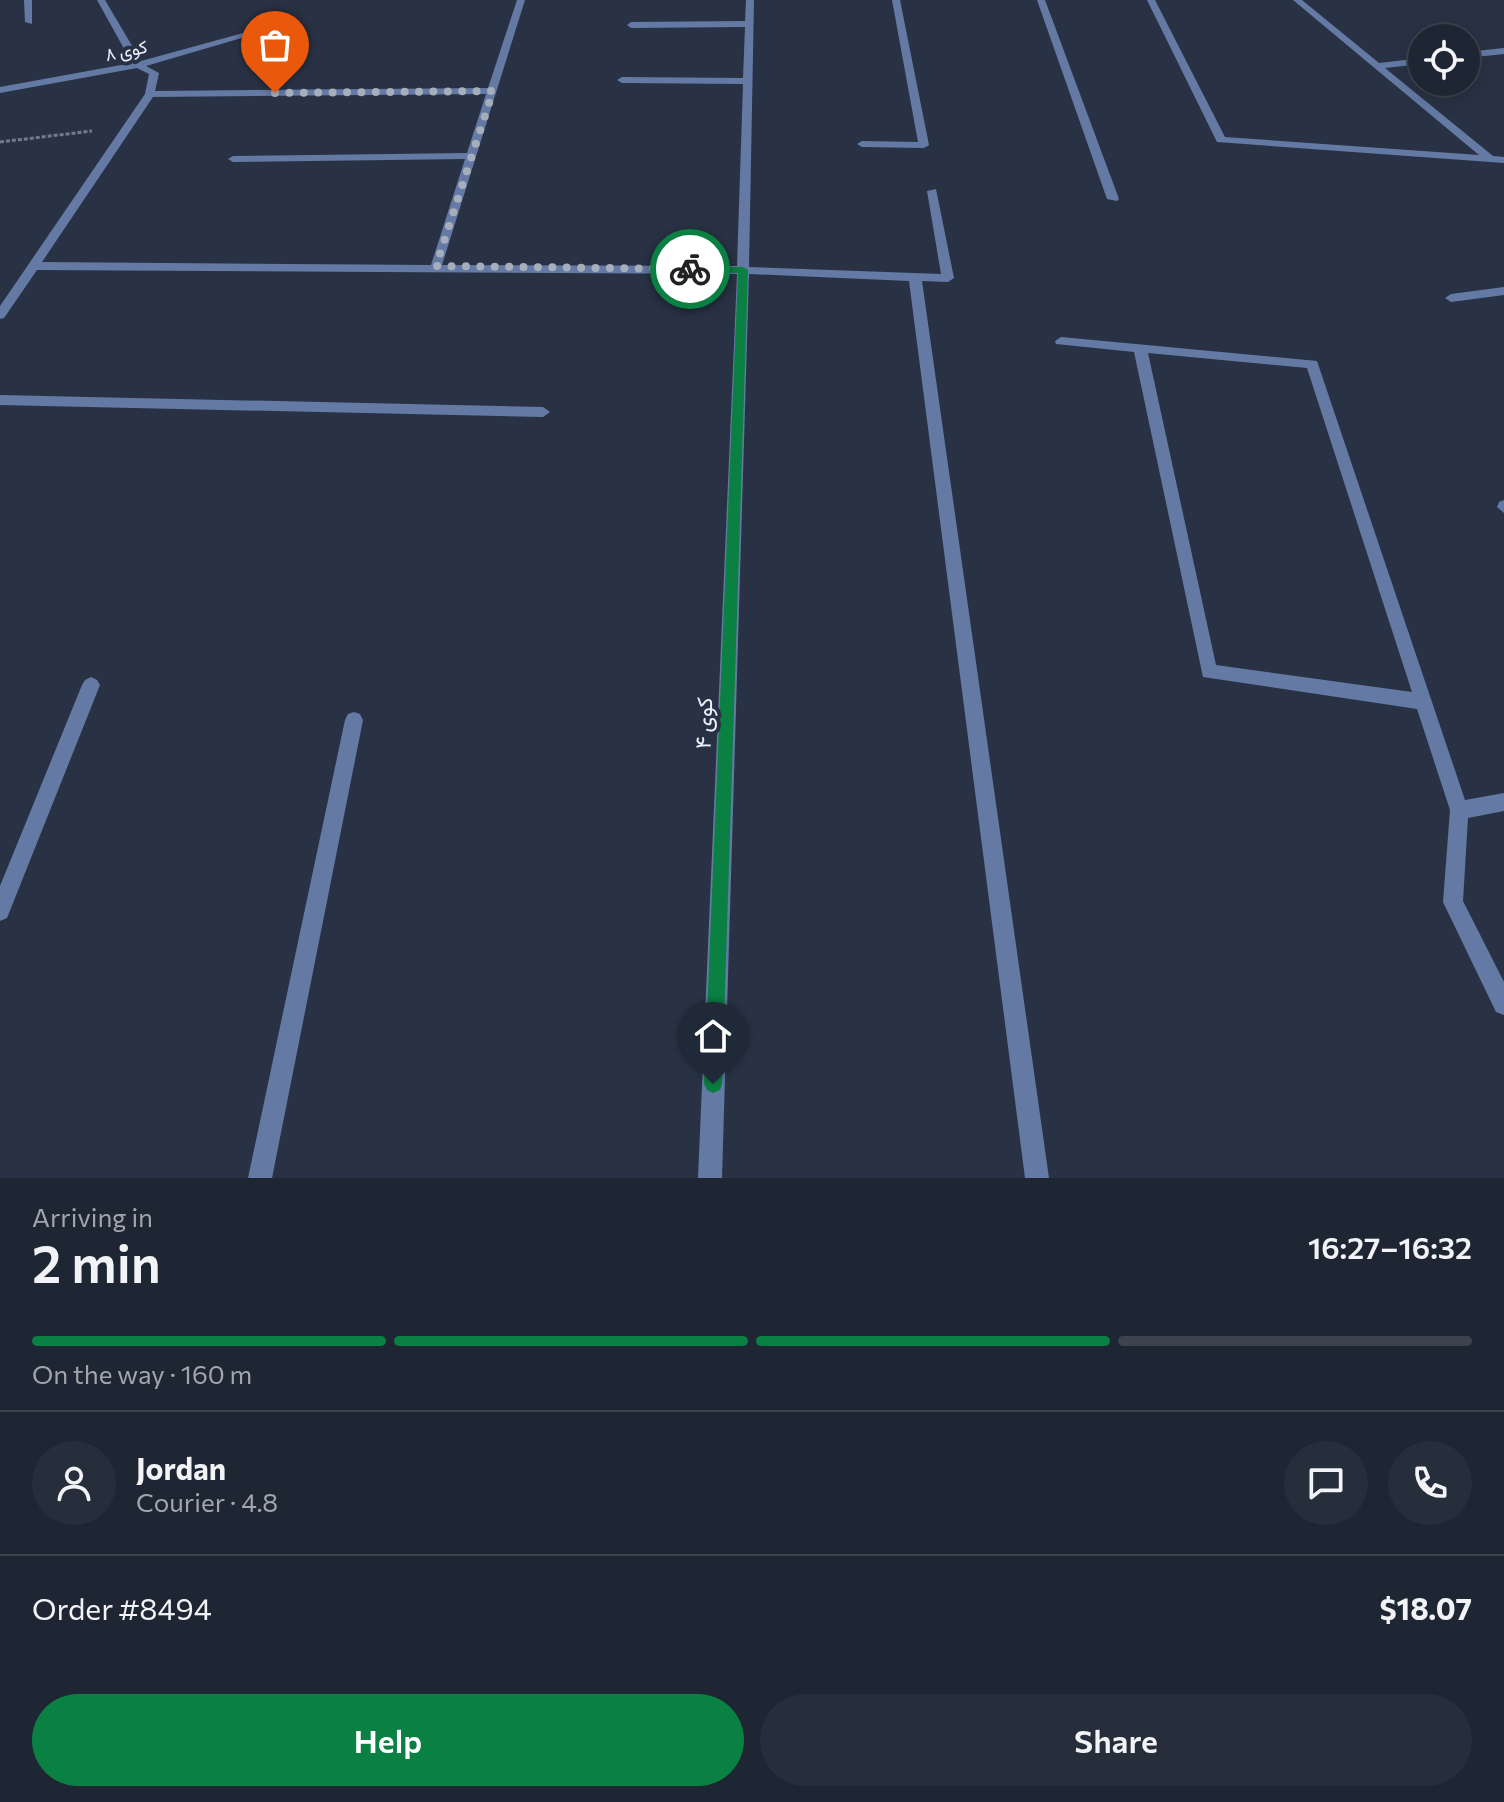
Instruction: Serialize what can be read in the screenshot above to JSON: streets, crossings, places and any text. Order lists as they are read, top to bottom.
{
  "streets": {
    "street": ["کوی ۸", "کوی ۴"]
  },
  "page": {
    "heading": ["2 min", "Arriving in", "16:27–16:32"],
    "panel": [
      "Jordan",
      "Courier · 4.8",
      "Order #8494",
      "$18.07"
    ],
    "bar": "On the way · 160 m",
    "buttons": ["Help", "Share"]
  }
}
